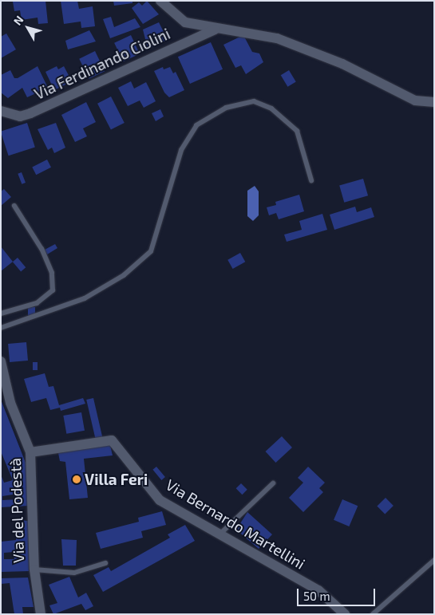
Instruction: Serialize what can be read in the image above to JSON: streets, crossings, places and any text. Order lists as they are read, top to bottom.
{
  "streets": {
    "street": ["Via Ferdinando Ciolini", "Via del Podestà", "Via Bernardo Martellini"]
  },
  "crossings": [
    ["Via del Podestà", "Via Bernardo Martellini"]
  ],
  "places": ["Villa Feri"],
  "scale_bar": "50 m",
  "north": "top left"
}
